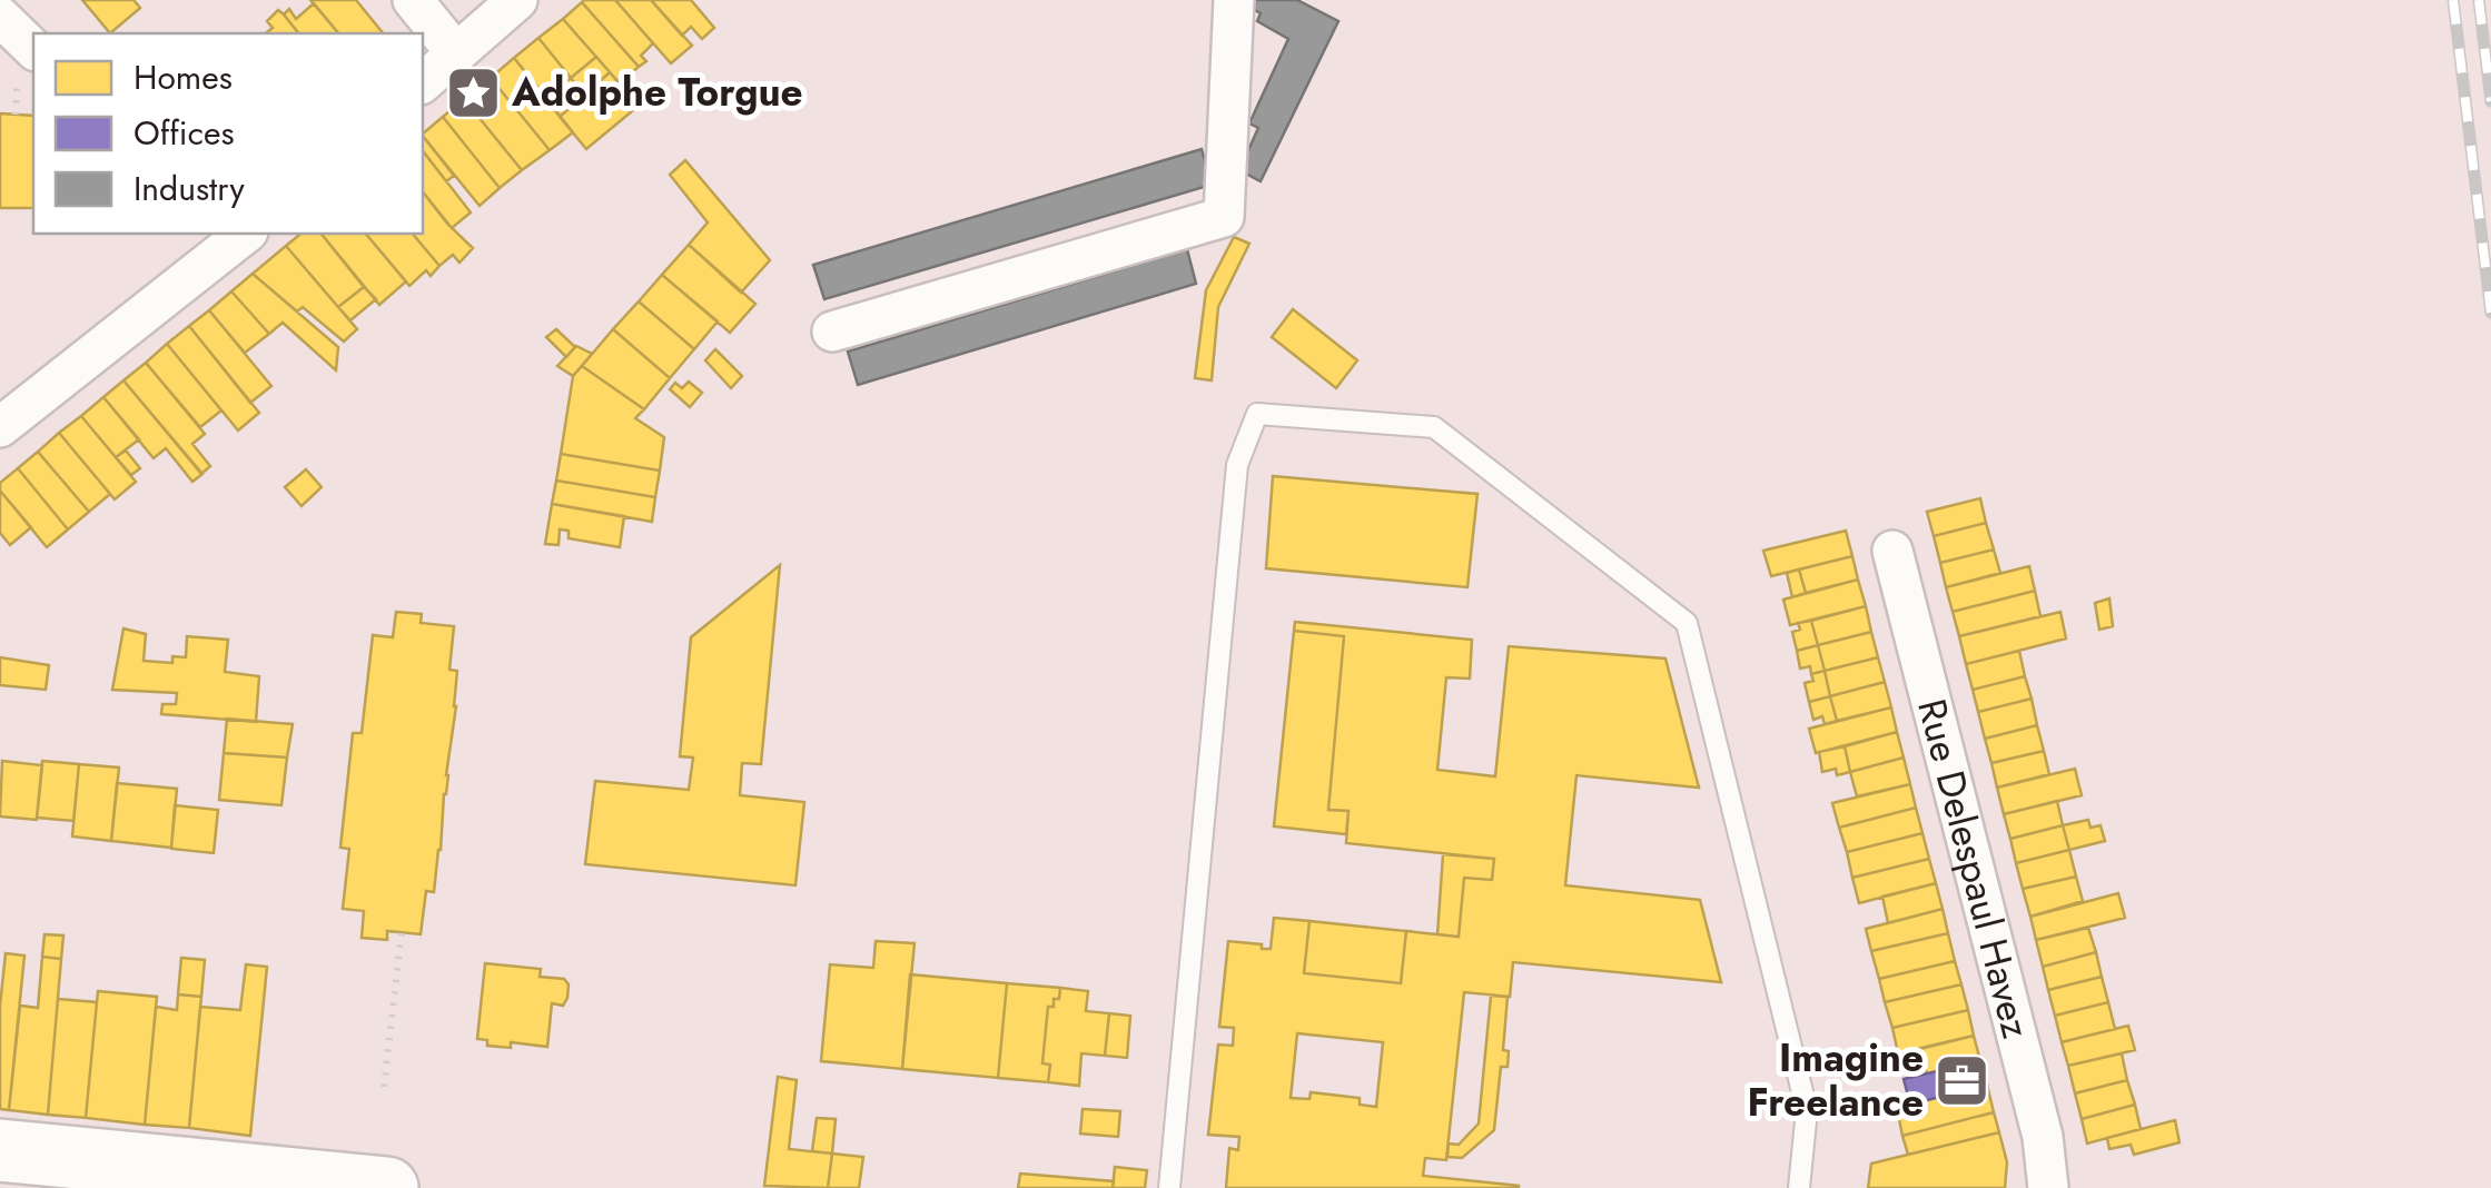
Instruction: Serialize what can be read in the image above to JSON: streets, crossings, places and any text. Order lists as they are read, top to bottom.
{
  "streets": {
    "street": ["Rue Delespaul Havez"]
  },
  "places": {
    "place": ["Adolphe Torgue"],
    "office": ["Imagine Freelance"]
  },
  "legend": ["Homes", "Offices", "Industry"]
}
